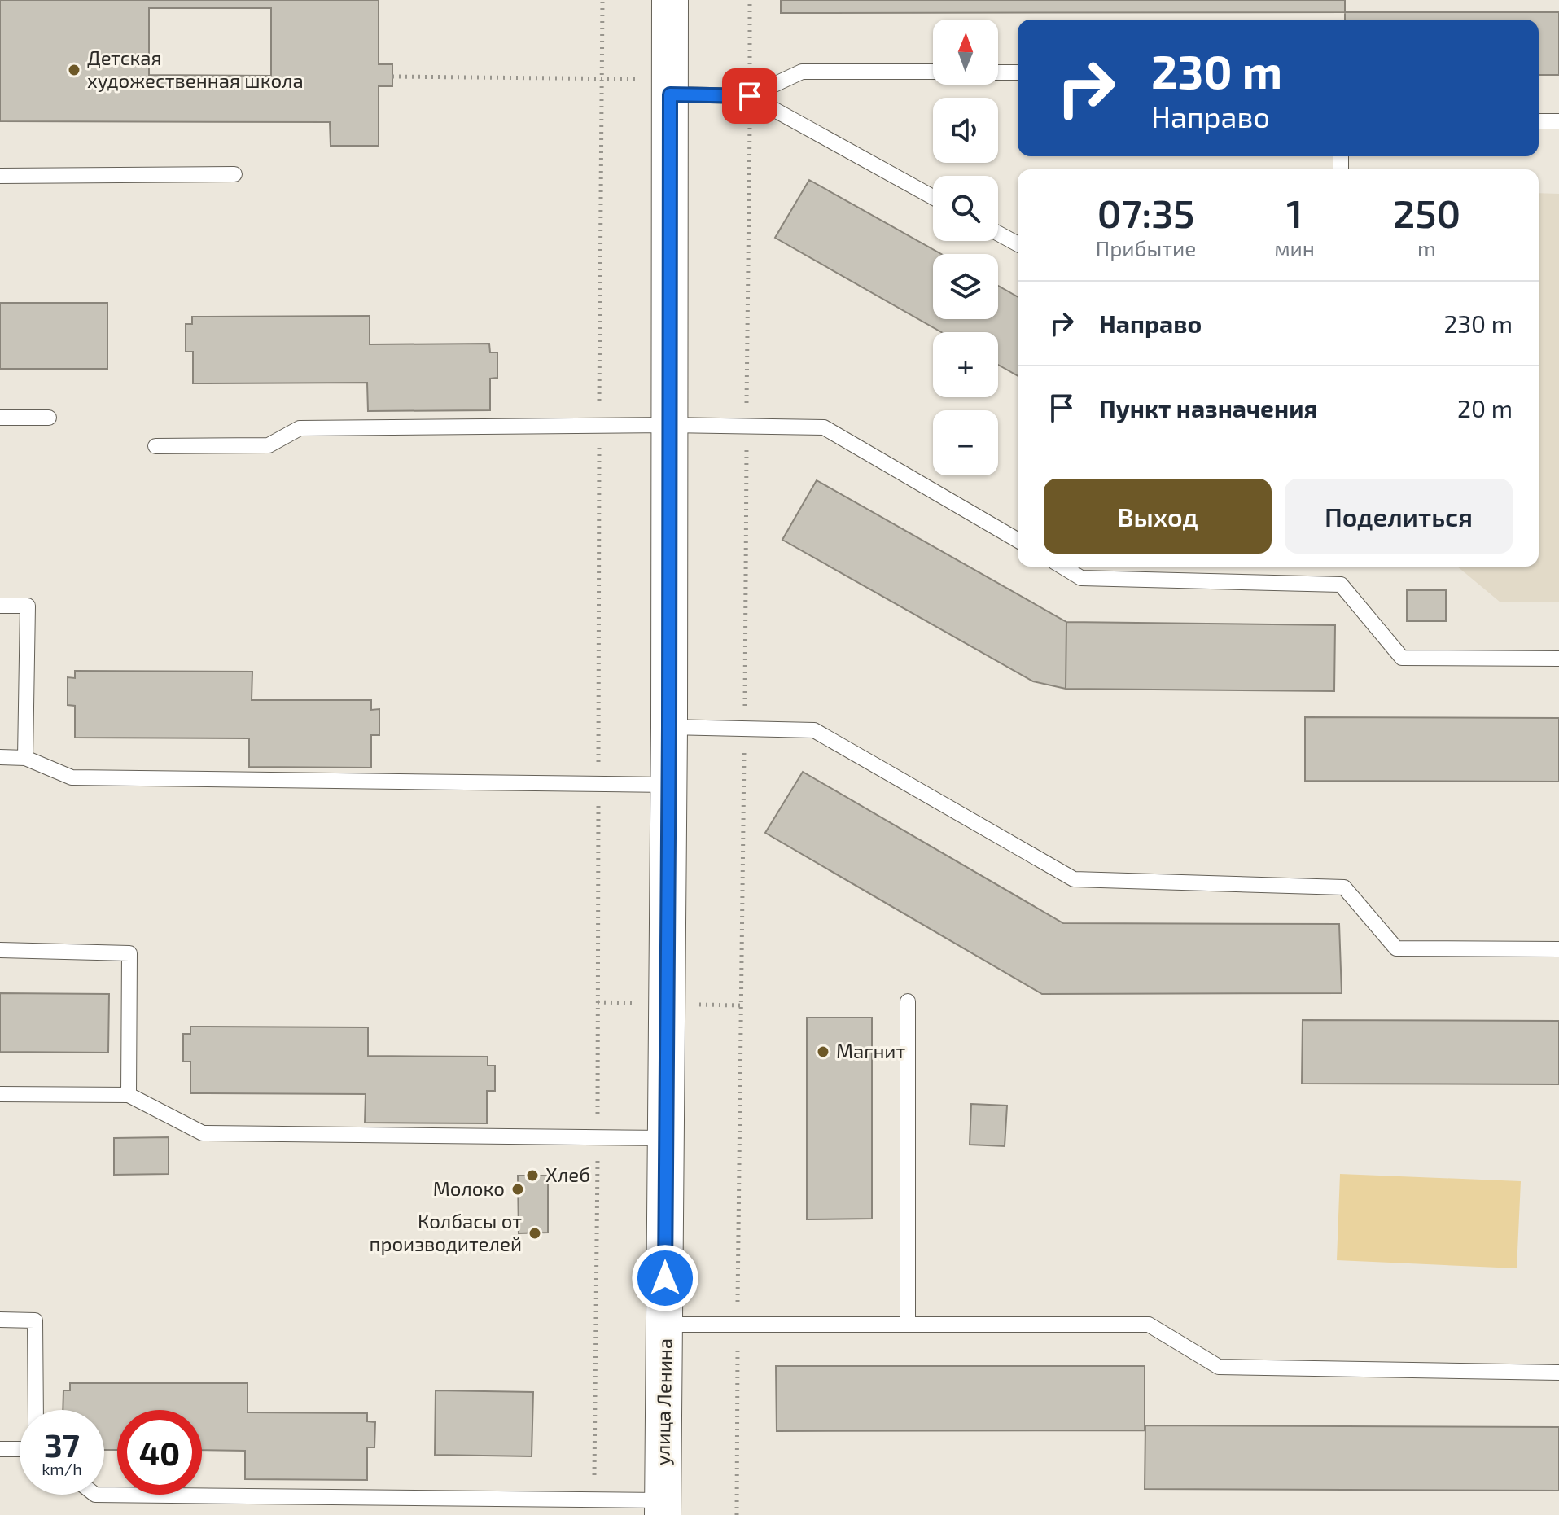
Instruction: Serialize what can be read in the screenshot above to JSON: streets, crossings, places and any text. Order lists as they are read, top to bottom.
{
  "streets": {
    "street": ["улица Ленина"]
  },
  "places": [
    "Детская художественная школа",
    "Магнит",
    "Хлеб",
    "Молоко",
    "Колбасы от производителей"
  ],
  "north": "top",
  "page": {
    "map_buttons": ["+", "−"],
    "turn": ["230 m", "Направо"],
    "eta": [
      "07:35",
      "Прибытие",
      "1",
      "мин",
      "250",
      "m"
    ],
    "list": [
      {
        "name": "Направо",
        "value": "230 m"
      },
      {
        "name": "Пункт назначения",
        "value": "20 m"
      }
    ],
    "buttons": ["Выход", "Поделиться"],
    "speed": "37 km/h",
    "limit": "40"
  }
}
